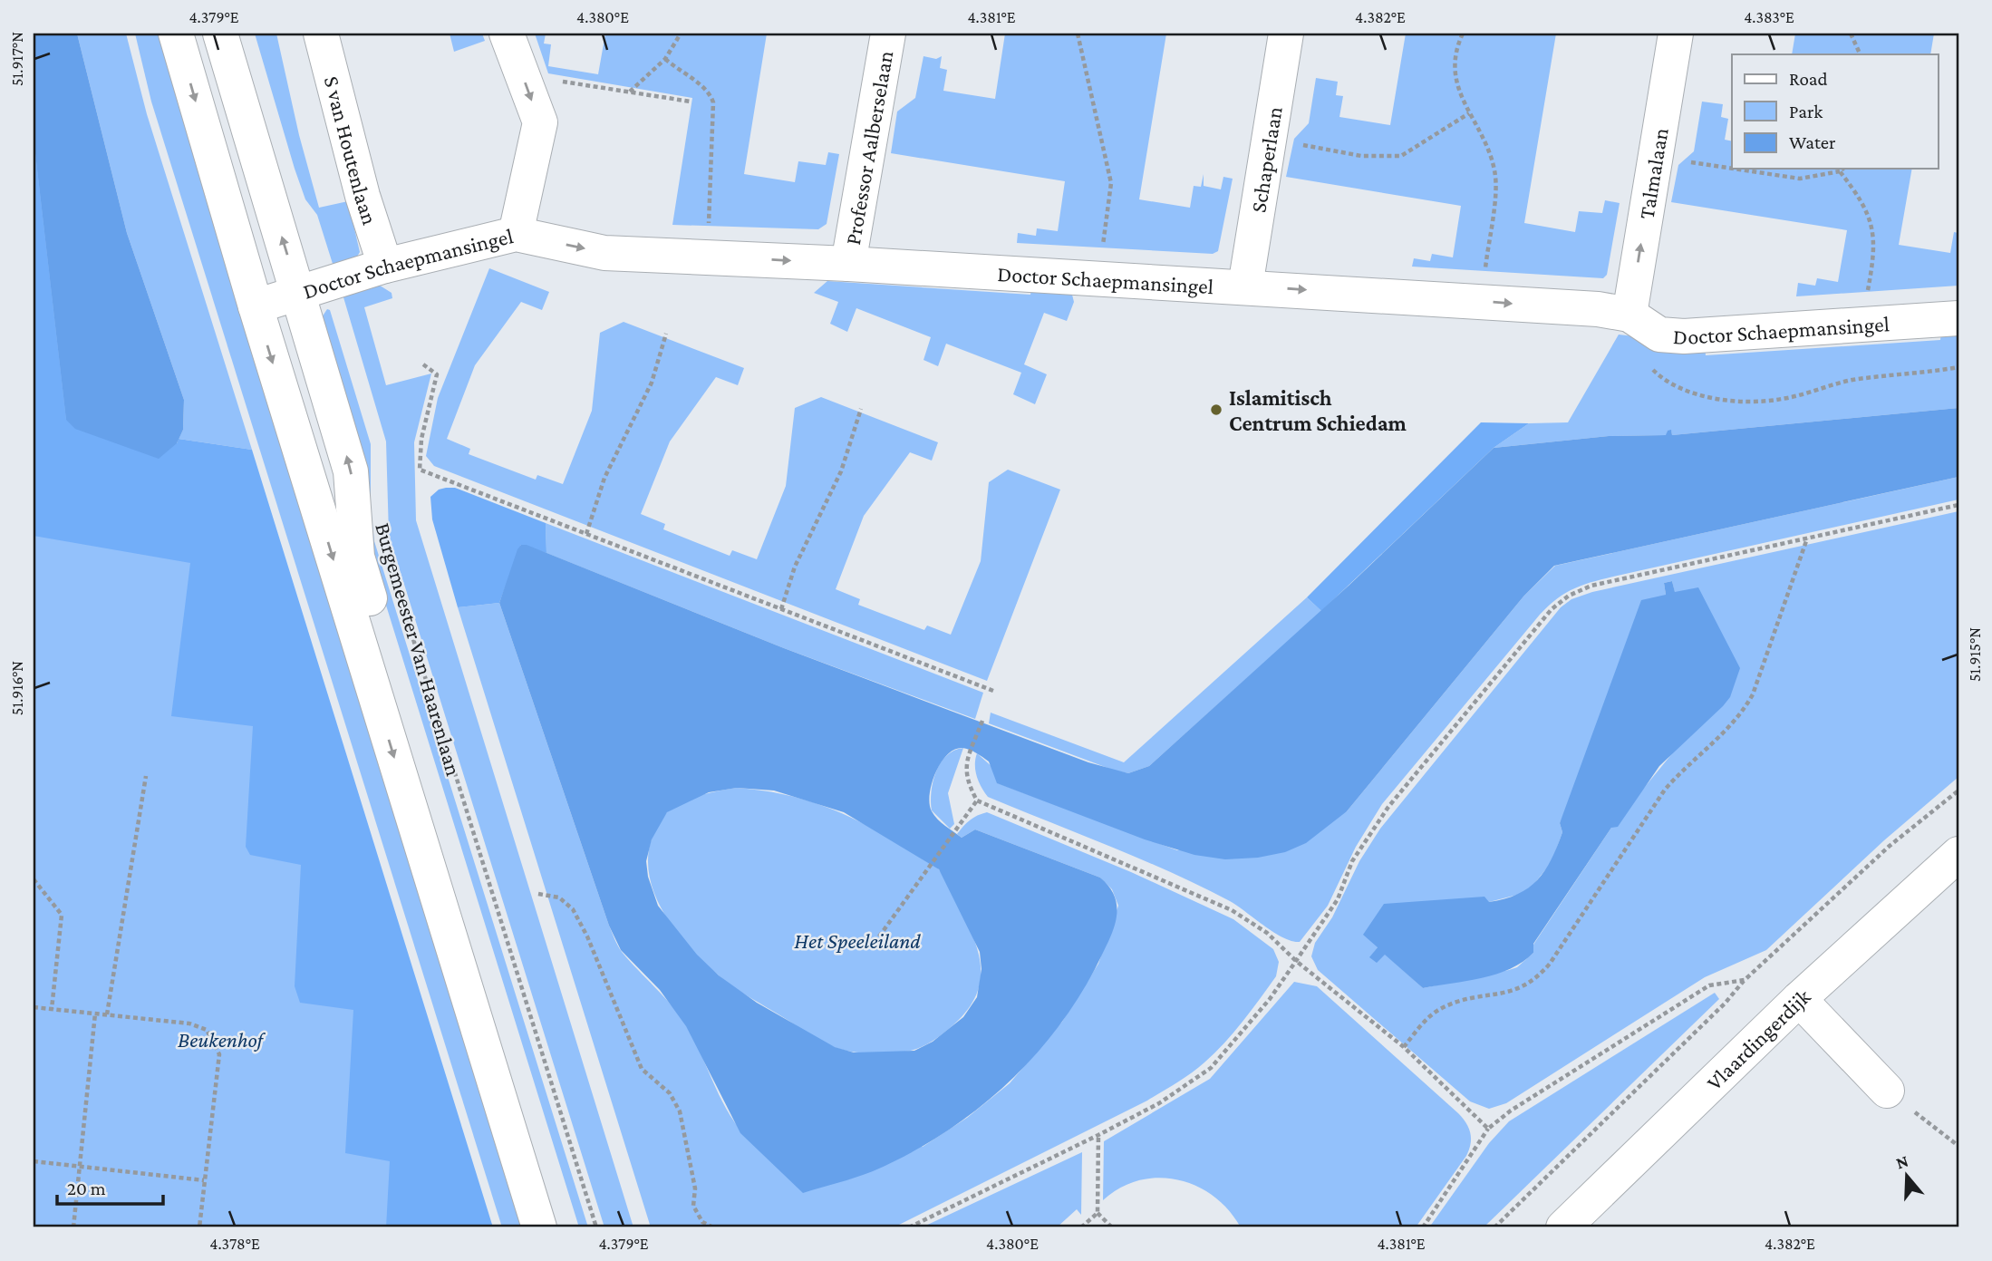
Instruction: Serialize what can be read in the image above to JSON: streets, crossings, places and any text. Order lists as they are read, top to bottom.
{
  "streets": {
    "street": [
      "Professor Aalberselaan",
      "S van Houtenlaan",
      "Schaperlaan",
      "Talmalaan",
      "Doctor Schaepmansingel",
      "Burgemeester Van Haarenlaan",
      "Vlaardingerdijk"
    ]
  },
  "crossings": [
    ["Professor Aalberselaan", "Doctor Schaepmansingel"],
    ["S van Houtenlaan", "Doctor Schaepmansingel"],
    ["Schaperlaan", "Doctor Schaepmansingel"],
    ["Talmalaan", "Doctor Schaepmansingel"],
    ["Doctor Schaepmansingel", "Burgemeester Van Haarenlaan"]
  ],
  "one_way": ["Talmalaan", "Doctor Schaepmansingel"],
  "parks": ["Het Speeleiland", "Beukenhof"],
  "places": ["Islamitisch Centrum Schiedam"],
  "legend": ["Road", "Park", "Water"],
  "scale_bar": "20 m",
  "north": "top",
  "coordinates": [
    "4.379°E",
    "4.380°E",
    "4.381°E",
    "4.382°E",
    "4.383°E",
    "51.917°N",
    "51.915°N",
    "51.916°N",
    "4.378°E"
  ]
}
